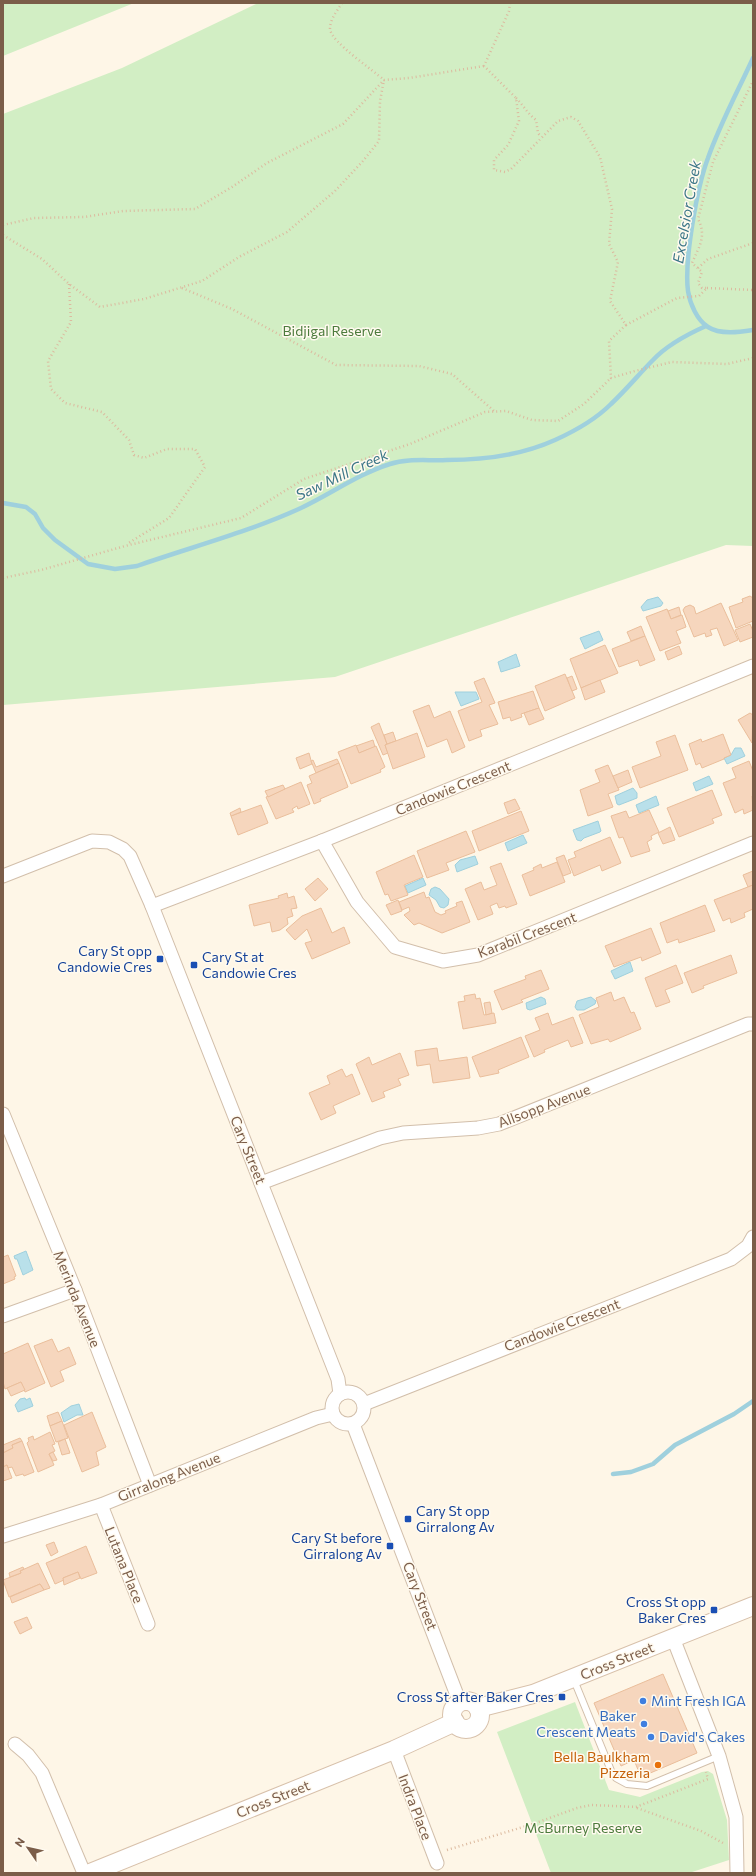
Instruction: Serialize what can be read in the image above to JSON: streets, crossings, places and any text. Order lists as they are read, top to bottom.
{
  "streets": {
    "street": [
      "Candowie Crescent",
      "Karabil Crescent",
      "Allsopp Avenue",
      "Cary Street",
      "Merinda Avenue",
      "Girralong Avenue",
      "Lutana Place",
      "Cross Street",
      "Indra Place"
    ]
  },
  "crossings": [
    ["Candowie Crescent", "Karabil Crescent"],
    ["Candowie Crescent", "Cary Street"],
    ["Candowie Crescent", "Girralong Avenue"],
    ["Allsopp Avenue", "Cary Street"],
    ["Cary Street", "Girralong Avenue"],
    ["Cary Street", "Cross Street"],
    ["Merinda Avenue", "Girralong Avenue"],
    ["Girralong Avenue", "Lutana Place"],
    ["Cross Street", "Indra Place"]
  ],
  "water": ["Excelsior Creek", "Saw Mill Creek"],
  "parks": ["Bidjigal Reserve", "McBurney Reserve"],
  "places": {
    "transit": [
      "Cary St opp Candowie Cres",
      "Cary St at Candowie Cres",
      "Cary St opp Girralong Av",
      "Cary St before Girralong Av",
      "Cross St opp Baker Cres",
      "Cross St after Baker Cres"
    ],
    "other": [
      "Mint Fresh IGA",
      "Baker Crescent Meats",
      "David's Cakes",
      "Bella Baulkham Pizzeria"
    ]
  },
  "north": "top left"
}
